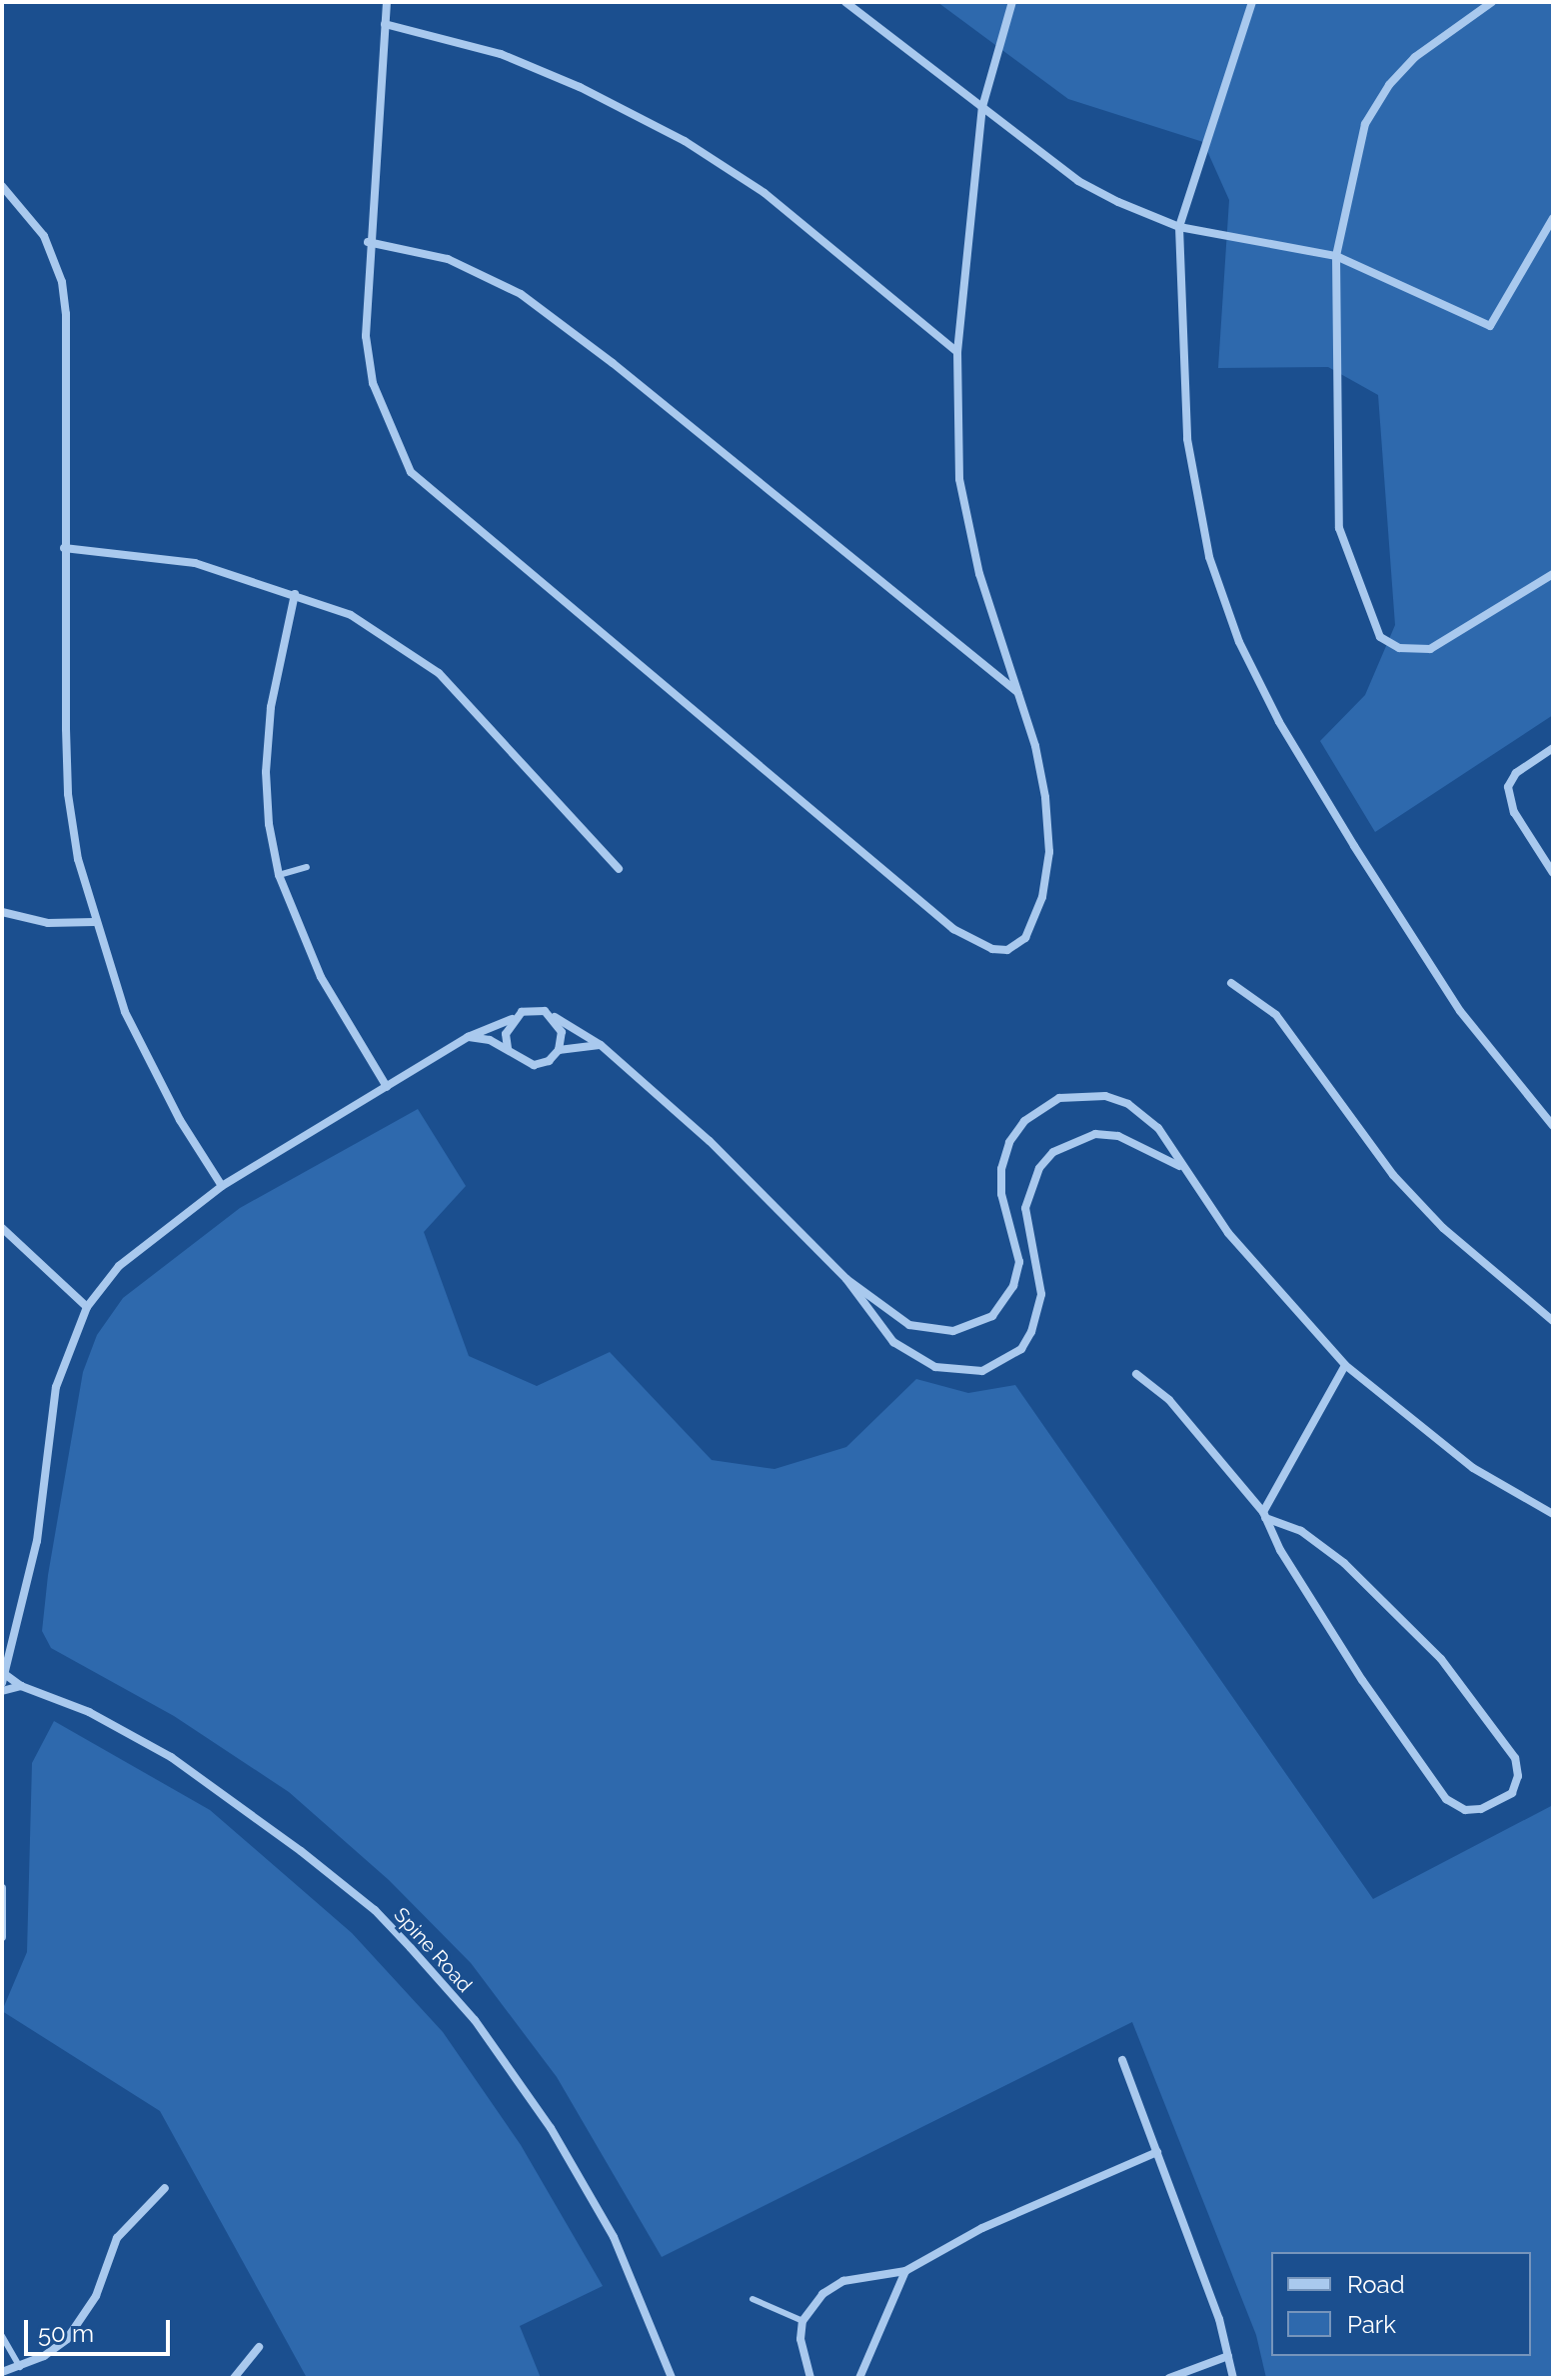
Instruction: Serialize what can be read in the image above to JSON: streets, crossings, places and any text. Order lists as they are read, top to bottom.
{
  "streets": {
    "street": ["Spine Road"]
  },
  "legend": ["Road", "Park"],
  "scale_bar": "50 m"
}
